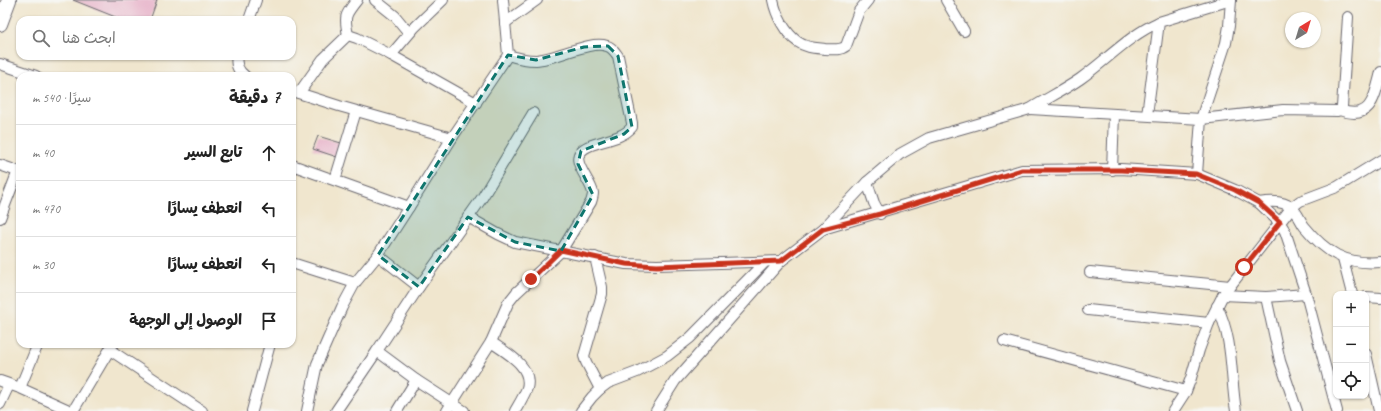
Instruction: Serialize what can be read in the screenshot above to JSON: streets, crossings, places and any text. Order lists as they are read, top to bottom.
{
  "north": "top right",
  "page": {
    "search": "ابحث هنا",
    "heading": ["7 دقيقة", "سيرًا · 540 m"],
    "list": [
      ["تابع السير", "40 m"],
      ["انعطف يسارًا", "470 m"],
      ["انعطف يسارًا", "30 m"],
      "الوصول إلى الوجهة"
    ],
    "map_buttons": ["+", "−"]
  }
}
